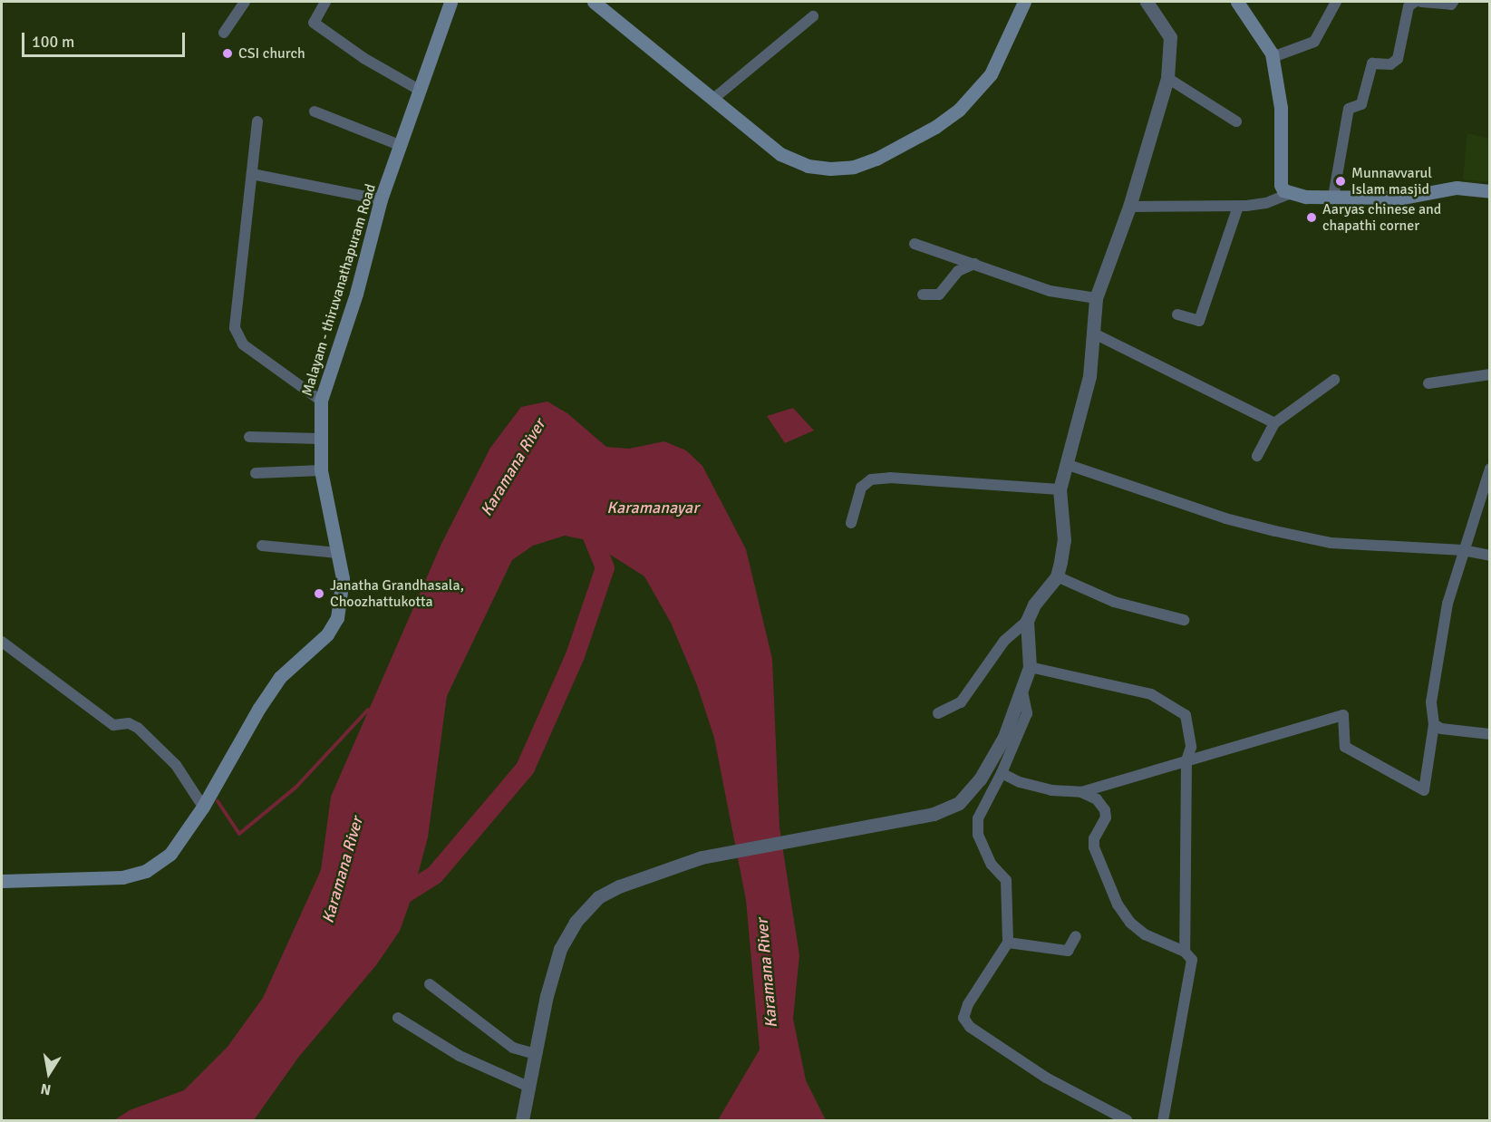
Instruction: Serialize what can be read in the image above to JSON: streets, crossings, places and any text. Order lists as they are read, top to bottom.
{
  "streets": {
    "main road": ["Malayam - thiruvanathapuram Road"]
  },
  "water": ["Karamana River", "Karamanayar"],
  "places": [
    "CSI church",
    "Munnavvarul Islam masjid",
    "Aaryas chinese and chapathi corner",
    "Janatha Grandhasala, Choozhattukotta"
  ],
  "scale_bar": "100 m",
  "north": "bottom"
}
